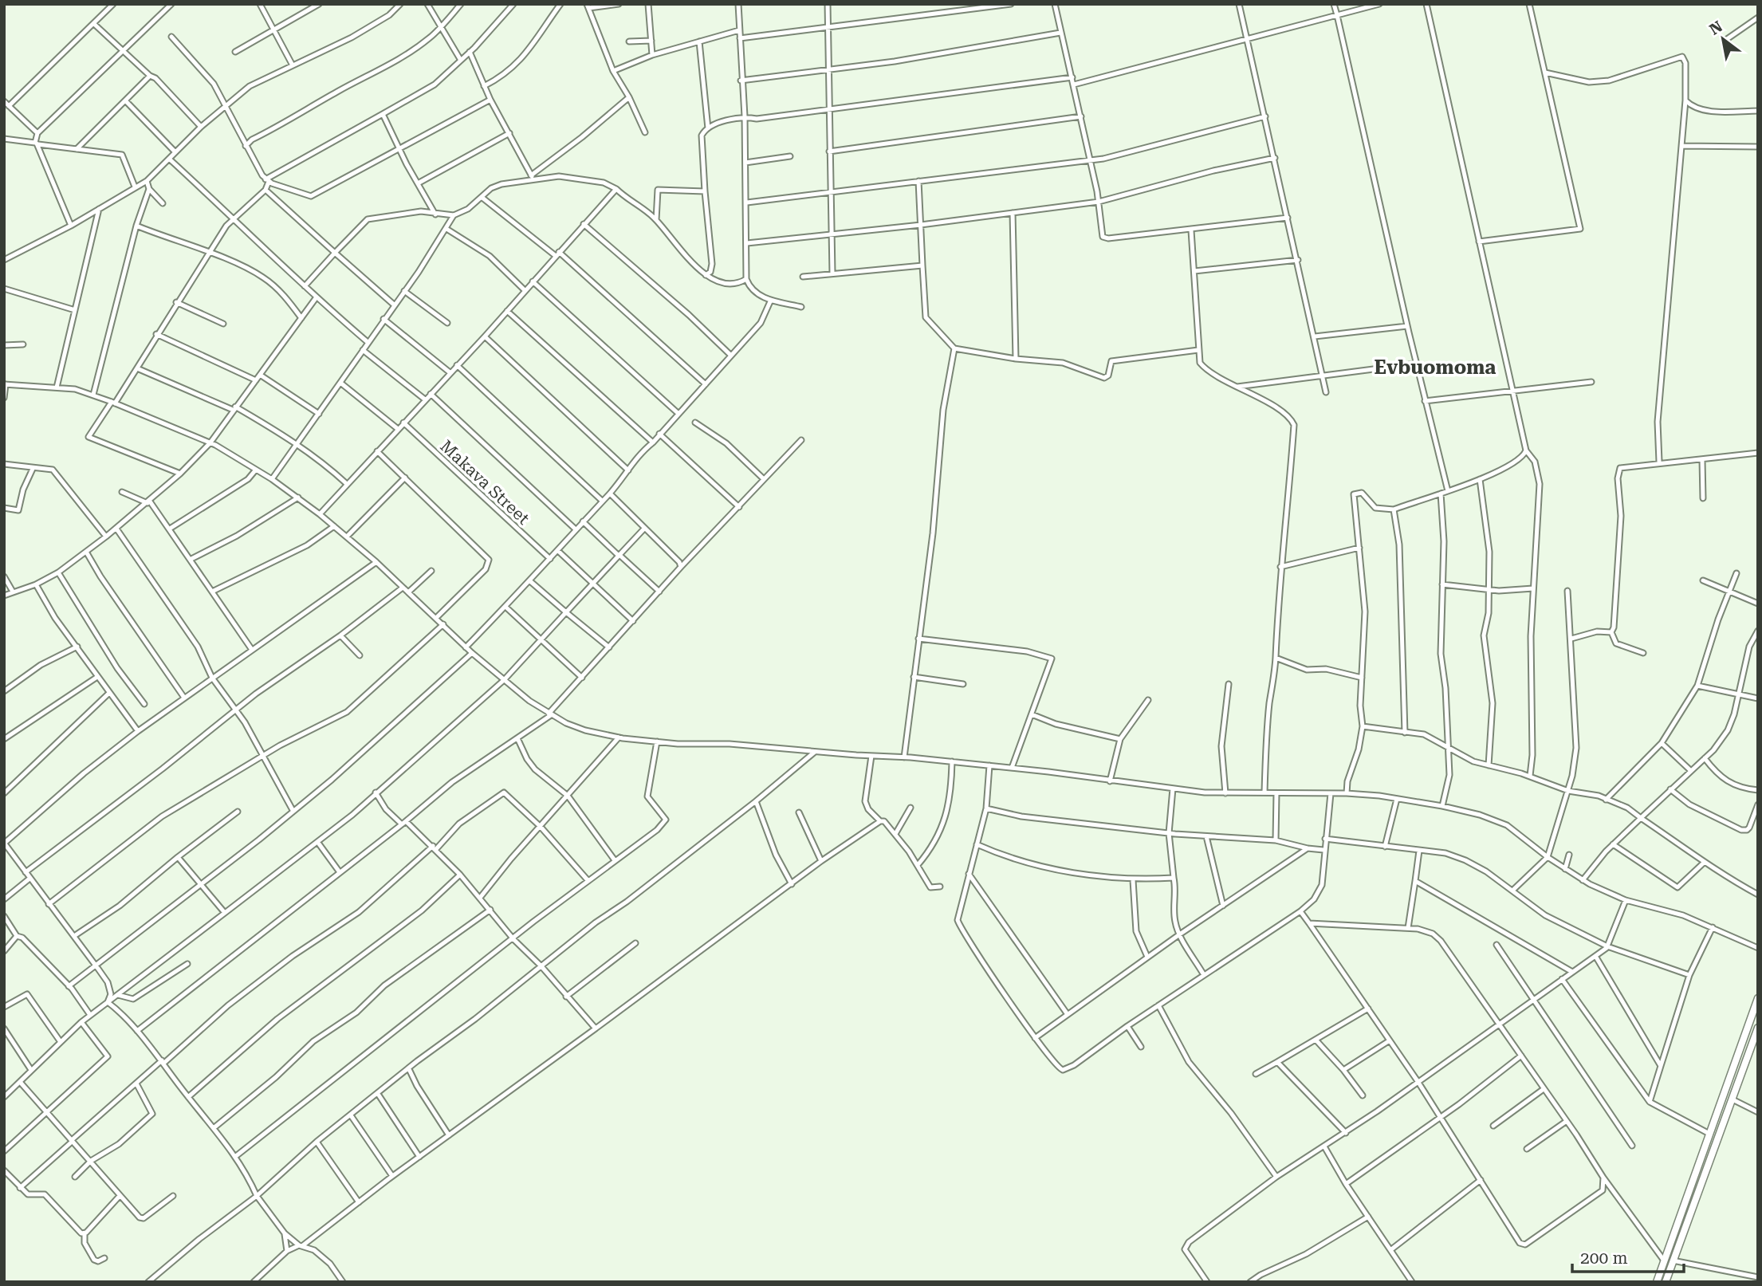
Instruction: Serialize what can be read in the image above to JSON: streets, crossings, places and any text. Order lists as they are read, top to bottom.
{
  "streets": {
    "street": ["Makava Street"]
  },
  "districts": ["Evbuomoma"],
  "scale_bar": "200 m",
  "north": "top left"
}
